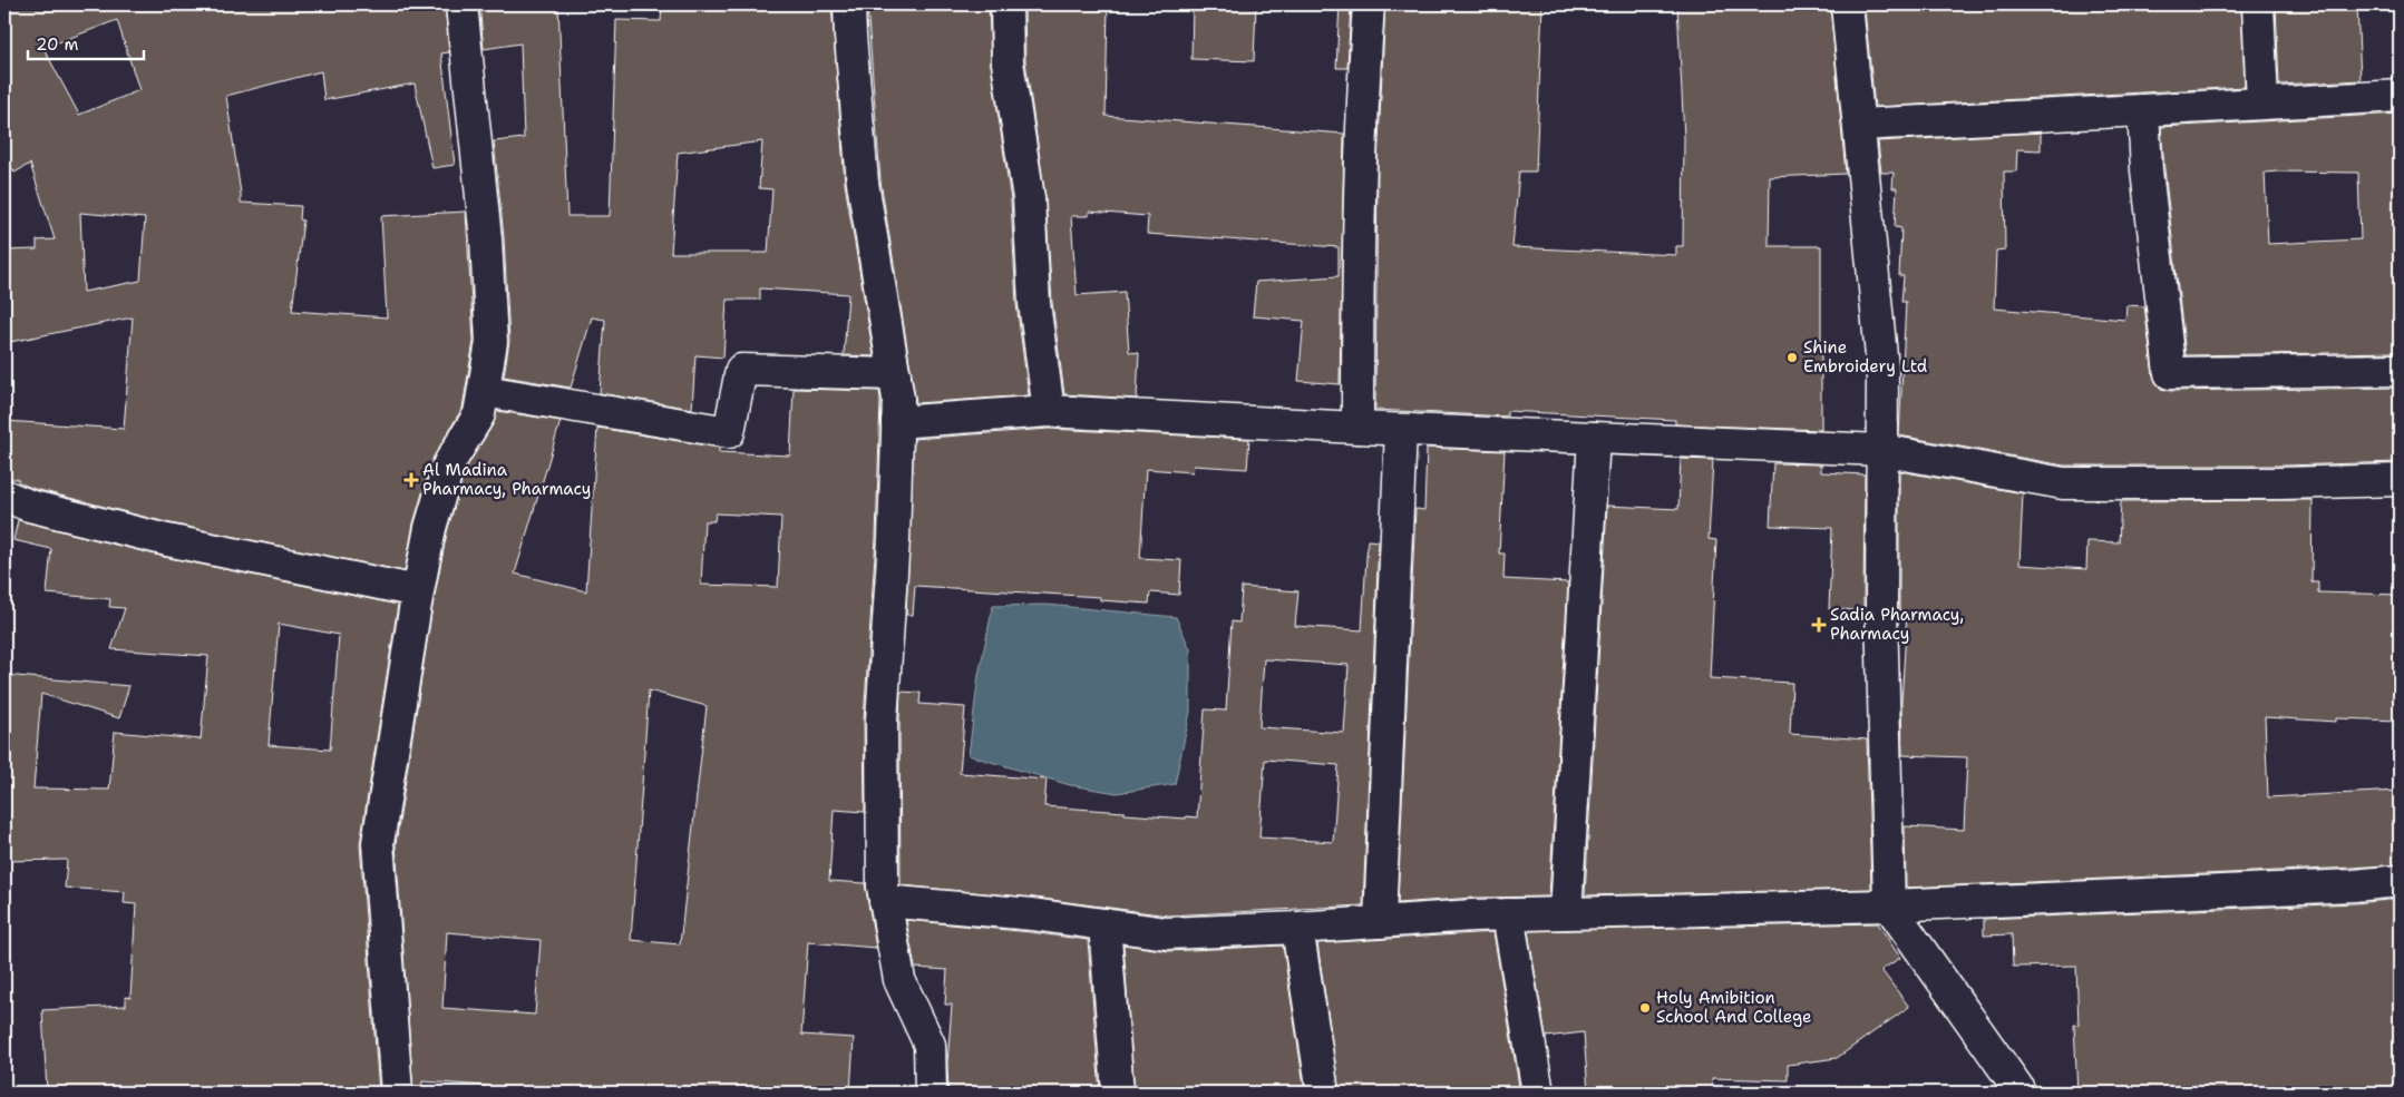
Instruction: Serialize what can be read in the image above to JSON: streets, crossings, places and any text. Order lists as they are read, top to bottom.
{
  "places": {
    "other": ["Shine Embroidery Ltd", "Holy Amibition School And College"],
    "health": ["Al Madina Pharmacy, Pharmacy", "Sadia Pharmacy, Pharmacy"]
  },
  "scale_bar": "20 m"
}
